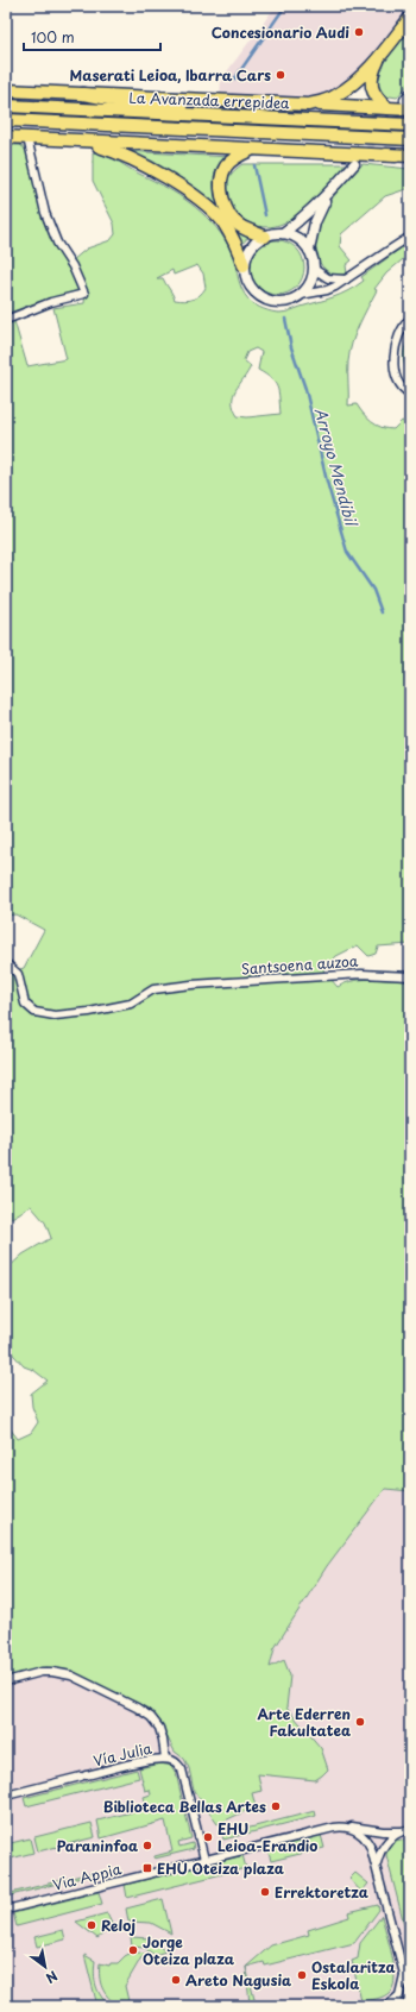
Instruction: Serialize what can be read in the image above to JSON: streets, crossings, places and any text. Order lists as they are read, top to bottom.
{
  "streets": {
    "main road": ["La Avanzada errepidea"],
    "street": ["Santsoena auzoa", "Vía Julia", "Via Appia"]
  },
  "crossings": [
    ["Vía Julia", "Via Appia"]
  ],
  "water": ["Arroyo Mendibil"],
  "places": {
    "other": [
      "Concesionario Audi",
      "Maserati Leioa, Ibarra Cars",
      "Arte Ederren Fakultatea",
      "Biblioteca Bellas Artes",
      "EHU Leioa-Erandio",
      "Paraninfoa",
      "Errektoretza",
      "Reloj",
      "Jorge Oteiza plaza",
      "Ostalaritza Eskola",
      "Areto Nagusia"
    ],
    "transit": ["EHU Oteiza plaza"]
  },
  "scale_bar": "100 m",
  "north": "bottom right"
}
